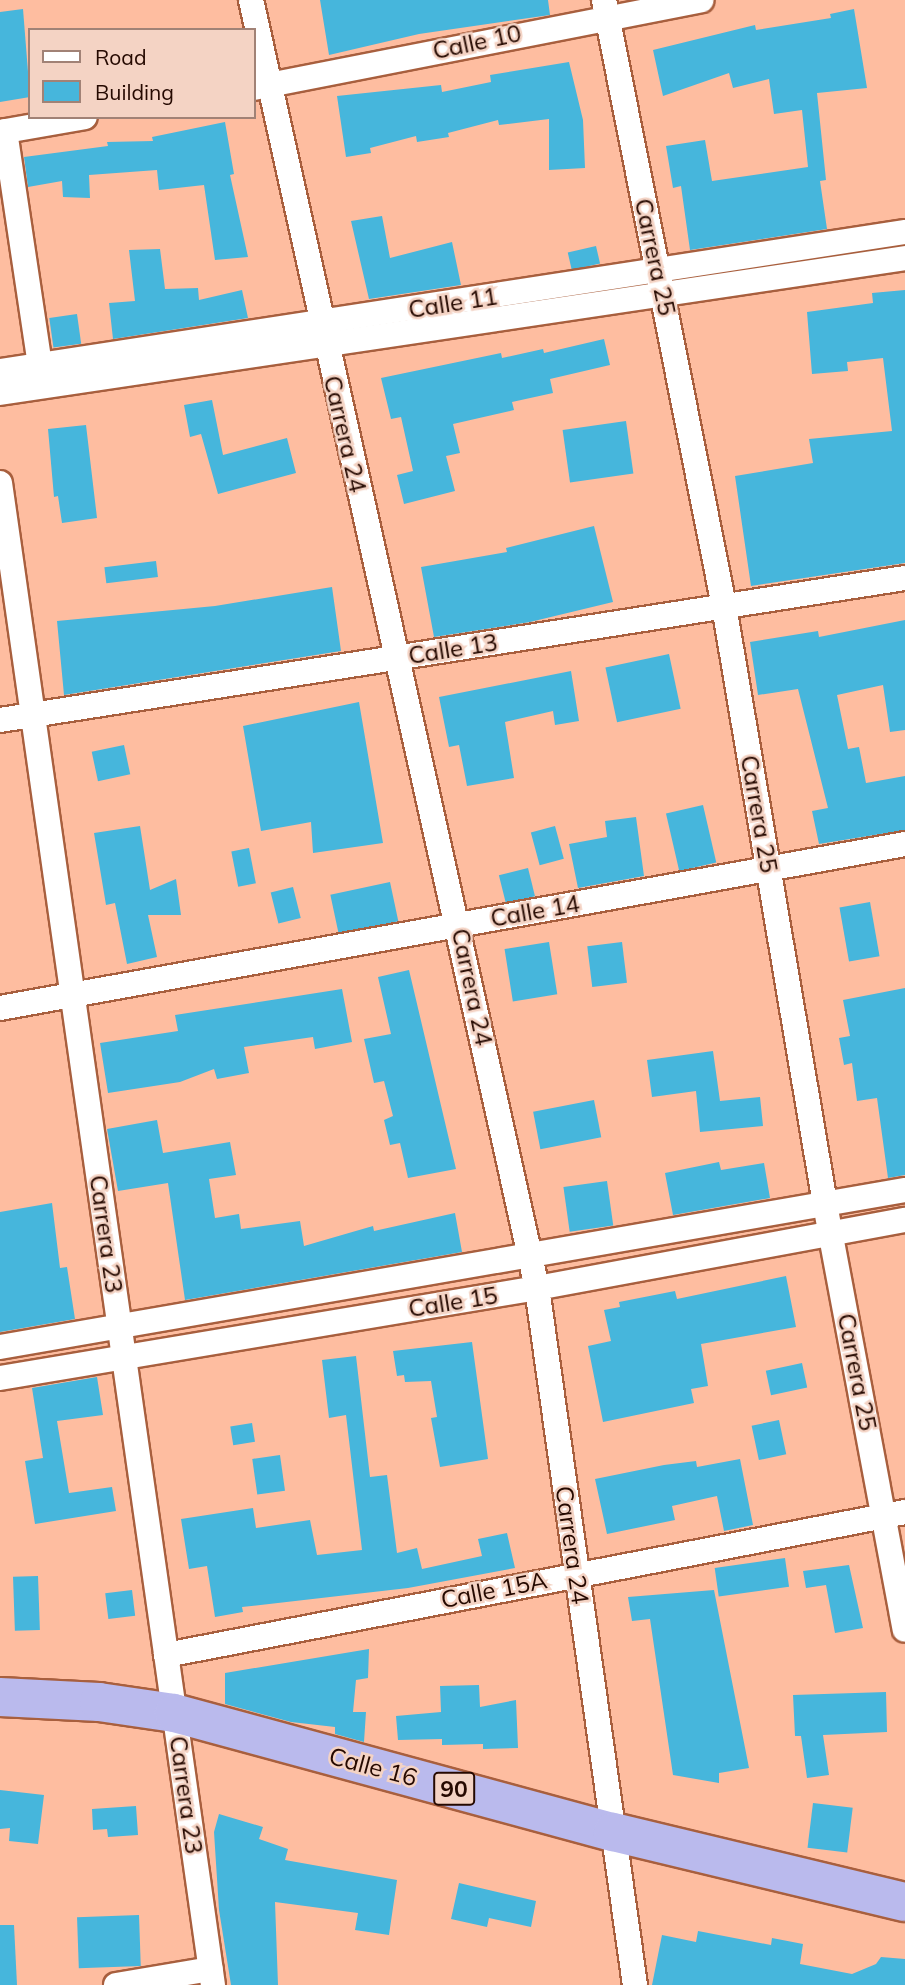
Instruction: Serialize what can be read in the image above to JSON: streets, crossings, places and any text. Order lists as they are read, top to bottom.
{
  "streets": {
    "highway": ["Calle 16", "90"],
    "street": [
      "Calle 10",
      "Carrera 25",
      "Calle 11",
      "Carrera 24",
      "Calle 13",
      "Calle 14",
      "Carrera 23",
      "Calle 15",
      "Calle 15A"
    ]
  },
  "crossings": [
    ["Calle 10", "Carrera 25"],
    ["Calle 10", "Carrera 24"],
    ["Carrera 25", "Calle 11"],
    ["Carrera 25", "Calle 13"],
    ["Carrera 25", "Calle 14"],
    ["Carrera 25", "Calle 15"],
    ["Carrera 25", "Calle 15A"],
    ["Calle 11", "Carrera 24"],
    ["Carrera 24", "Calle 13"],
    ["Carrera 24", "Calle 14"],
    ["Carrera 24", "Calle 15"],
    ["Carrera 24", "Calle 15A"],
    ["Carrera 24", "Calle 16"],
    ["Calle 13", "Carrera 23"],
    ["Calle 14", "Carrera 23"],
    ["Carrera 23", "Calle 15"],
    ["Carrera 23", "Calle 15A"],
    ["Carrera 23", "Calle 16"]
  ],
  "legend": ["Road", "Building"]
}
